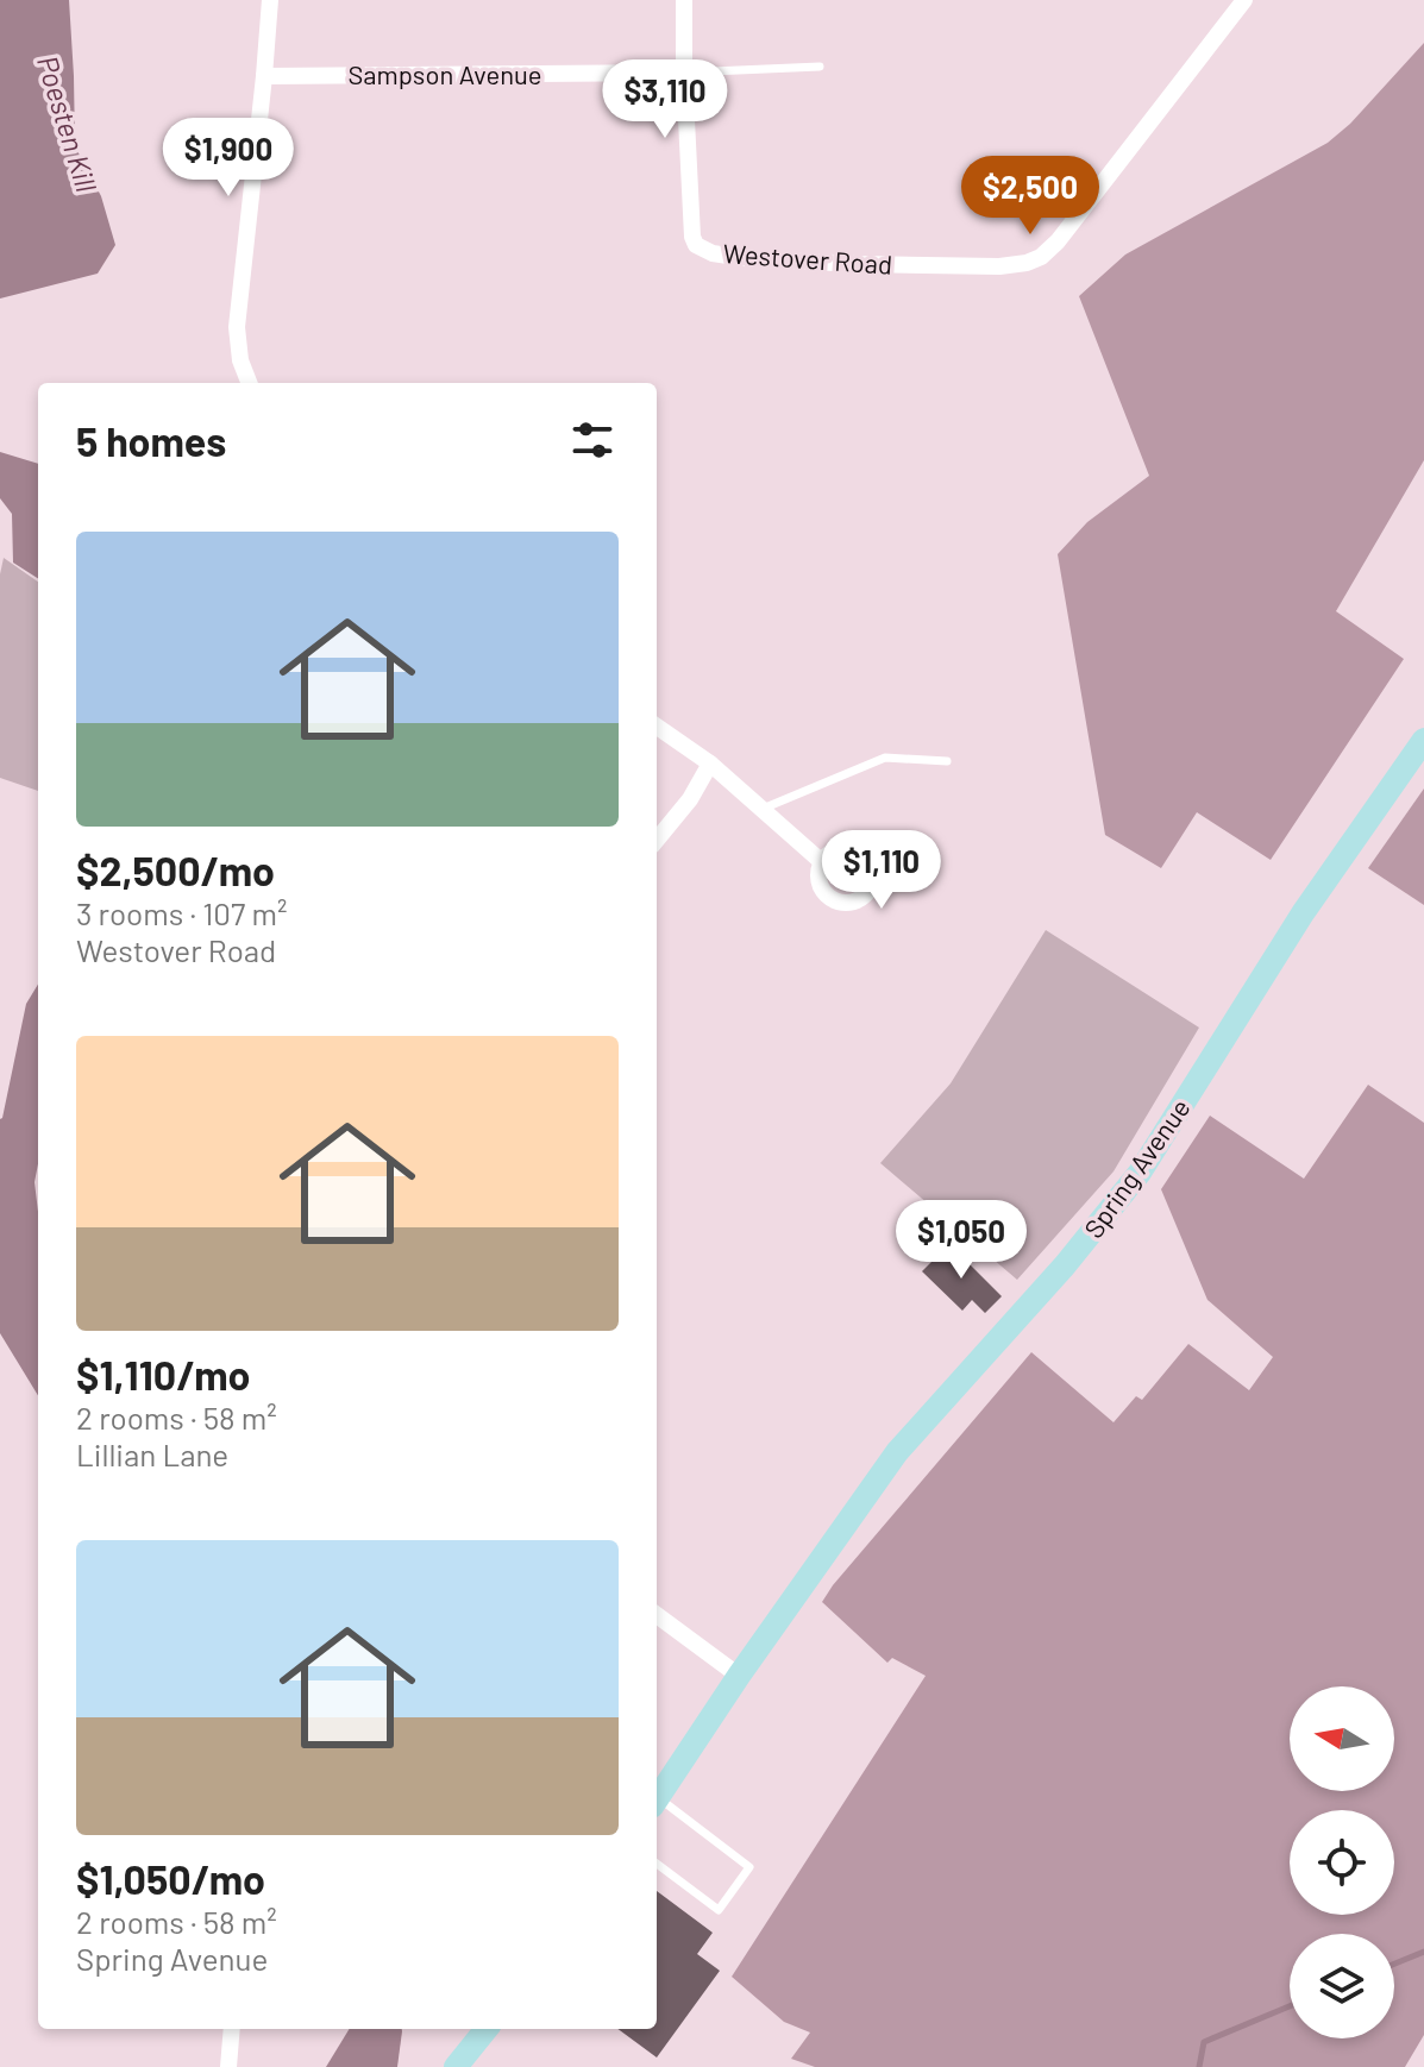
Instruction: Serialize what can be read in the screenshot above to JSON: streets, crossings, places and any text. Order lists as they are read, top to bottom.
{
  "streets": {
    "street": ["Sampson Avenue", "Westover Road", "Spring Avenue"]
  },
  "crossings": [
    ["Sampson Avenue", "Westover Road"]
  ],
  "water": ["Poesten Kill"],
  "north": "left",
  "page": {
    "price": [
      "$3,110",
      "$1,900",
      "$2,500",
      "$1,110",
      "$1,050"
    ],
    "heading": "5 homes",
    "list": [
      {
        "name": "$2,500/mo",
        "note": "3 rooms · 107 m² · Westover Road"
      },
      {
        "name": "$1,110/mo",
        "note": "2 rooms · 58 m² · Lillian Lane"
      },
      {
        "name": "$1,050/mo",
        "note": "2 rooms · 58 m² · Spring Avenue"
      }
    ]
  }
}
